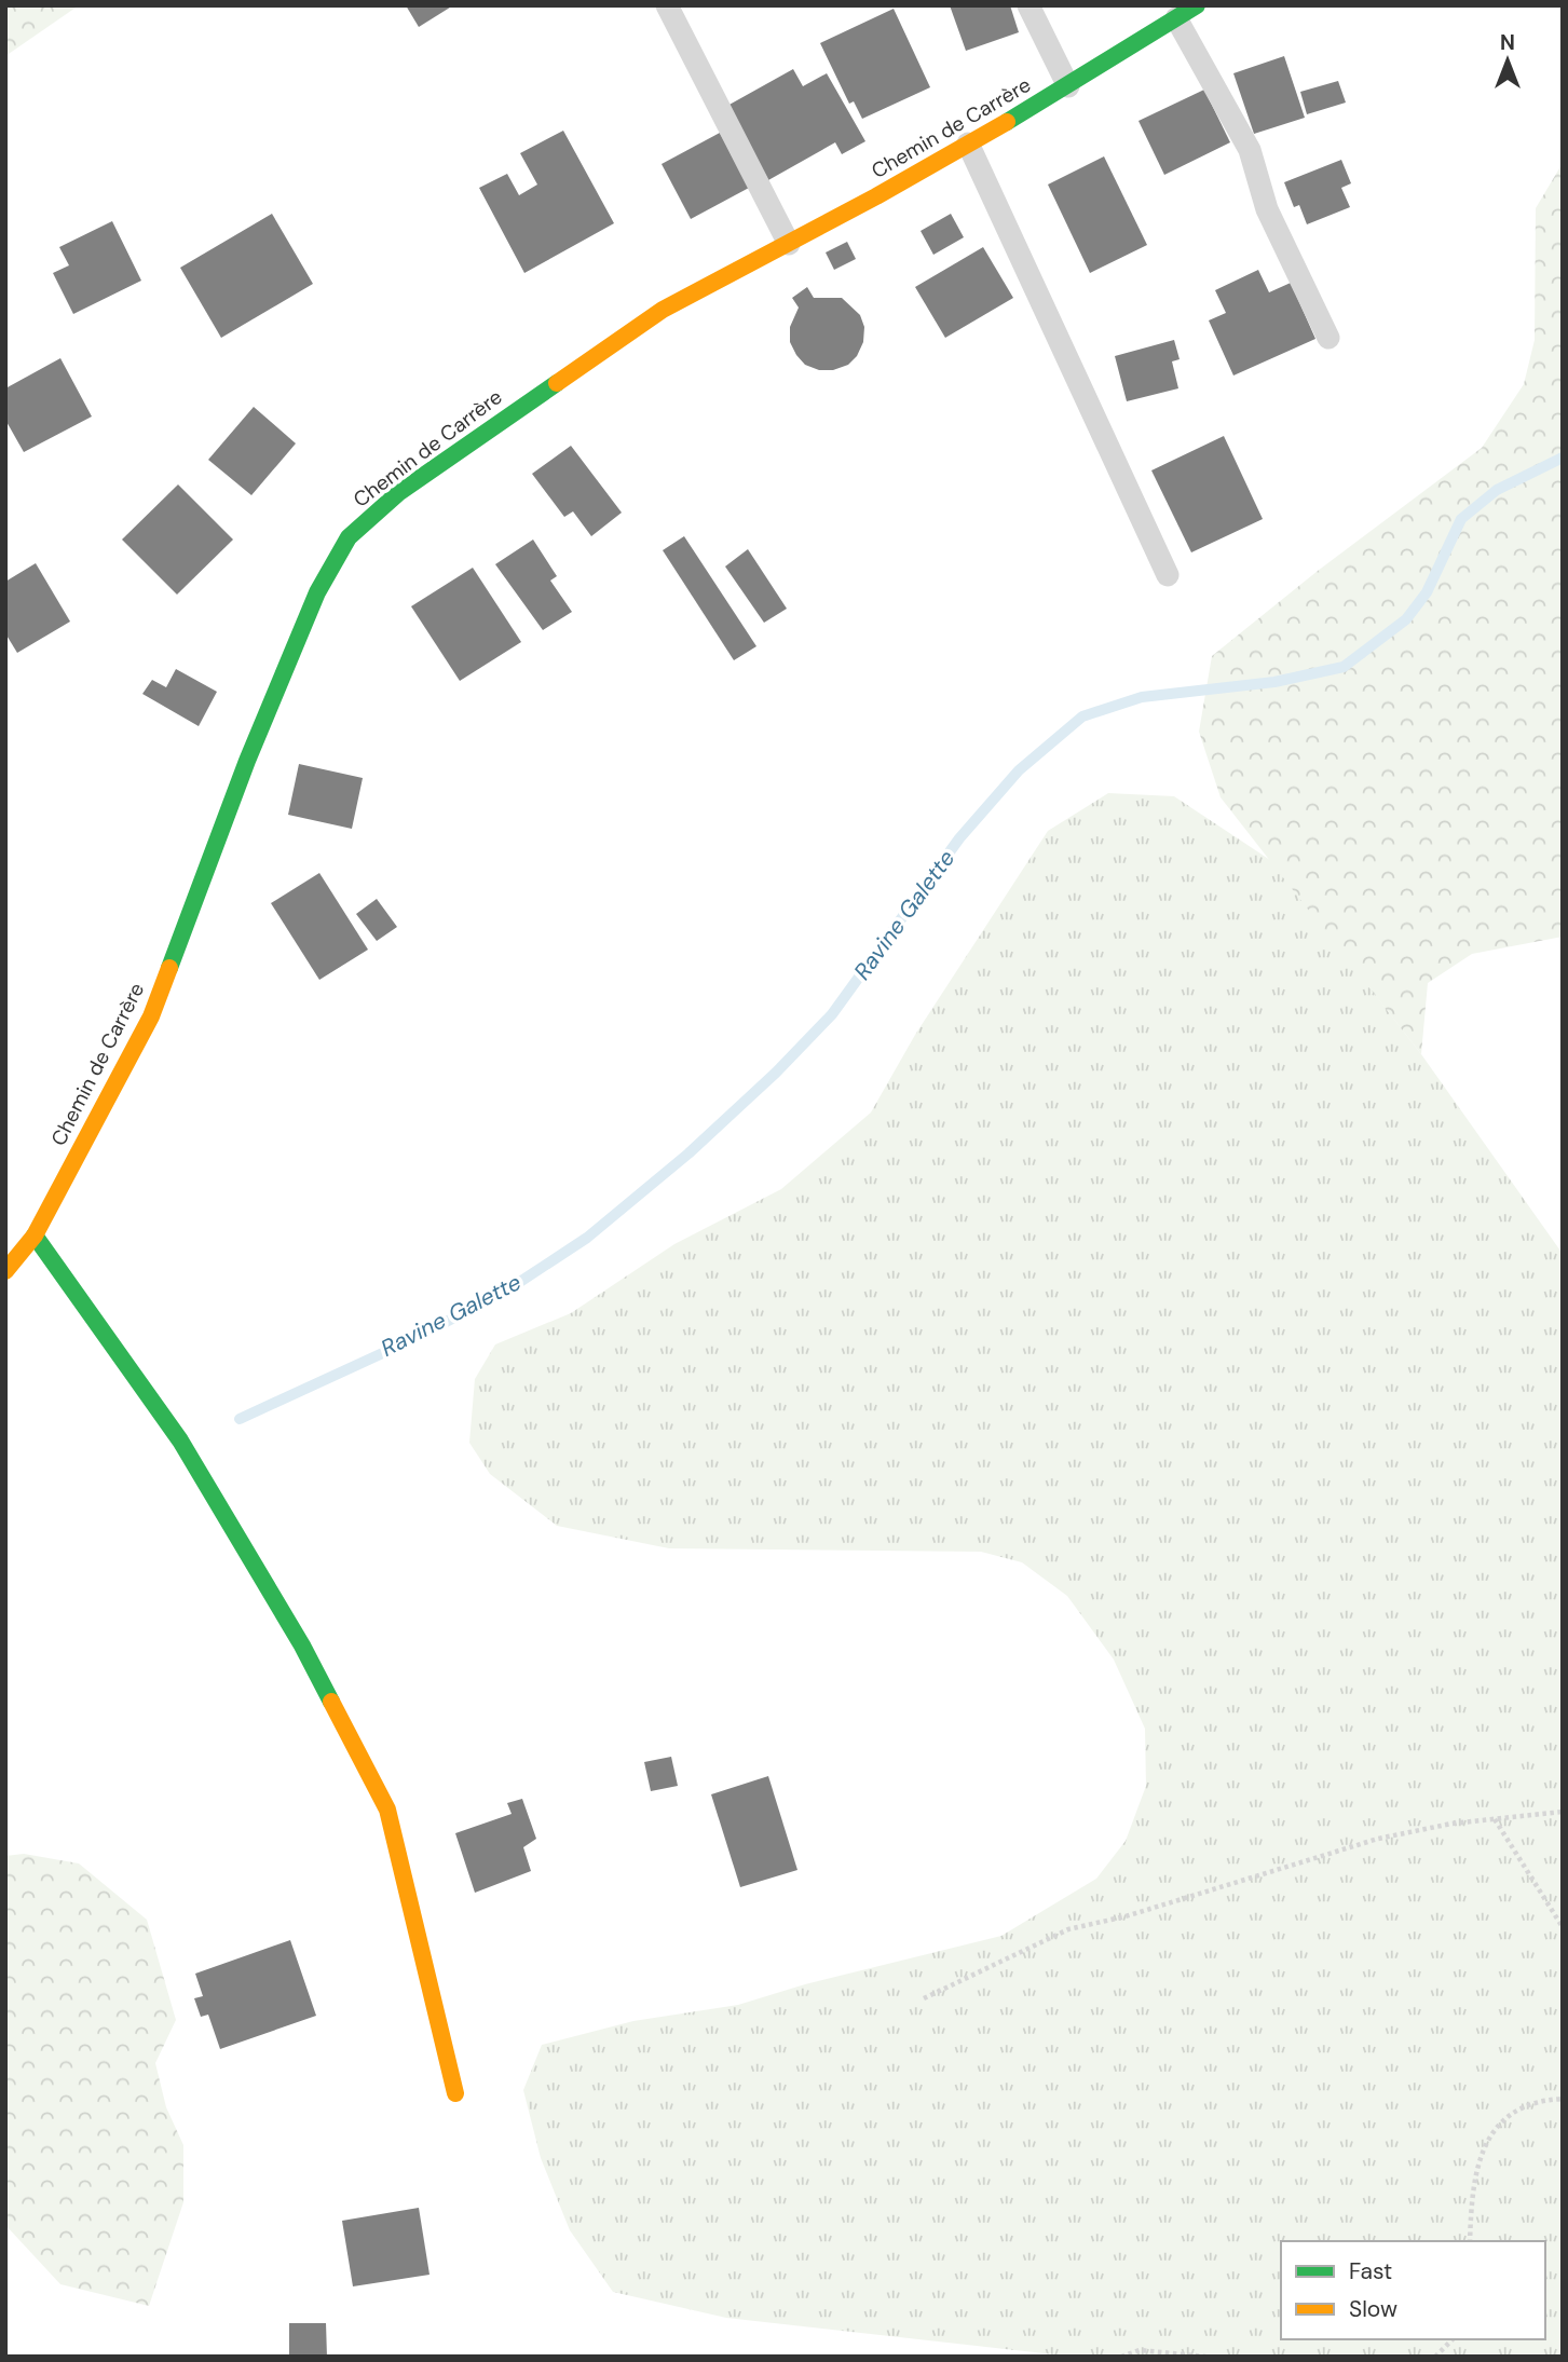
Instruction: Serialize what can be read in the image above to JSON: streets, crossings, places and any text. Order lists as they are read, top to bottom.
{
  "streets": {
    "street": ["Chemin de Carrère"]
  },
  "water": ["Ravine Galette"],
  "legend": ["Fast", "Slow"],
  "north": "top"
}
